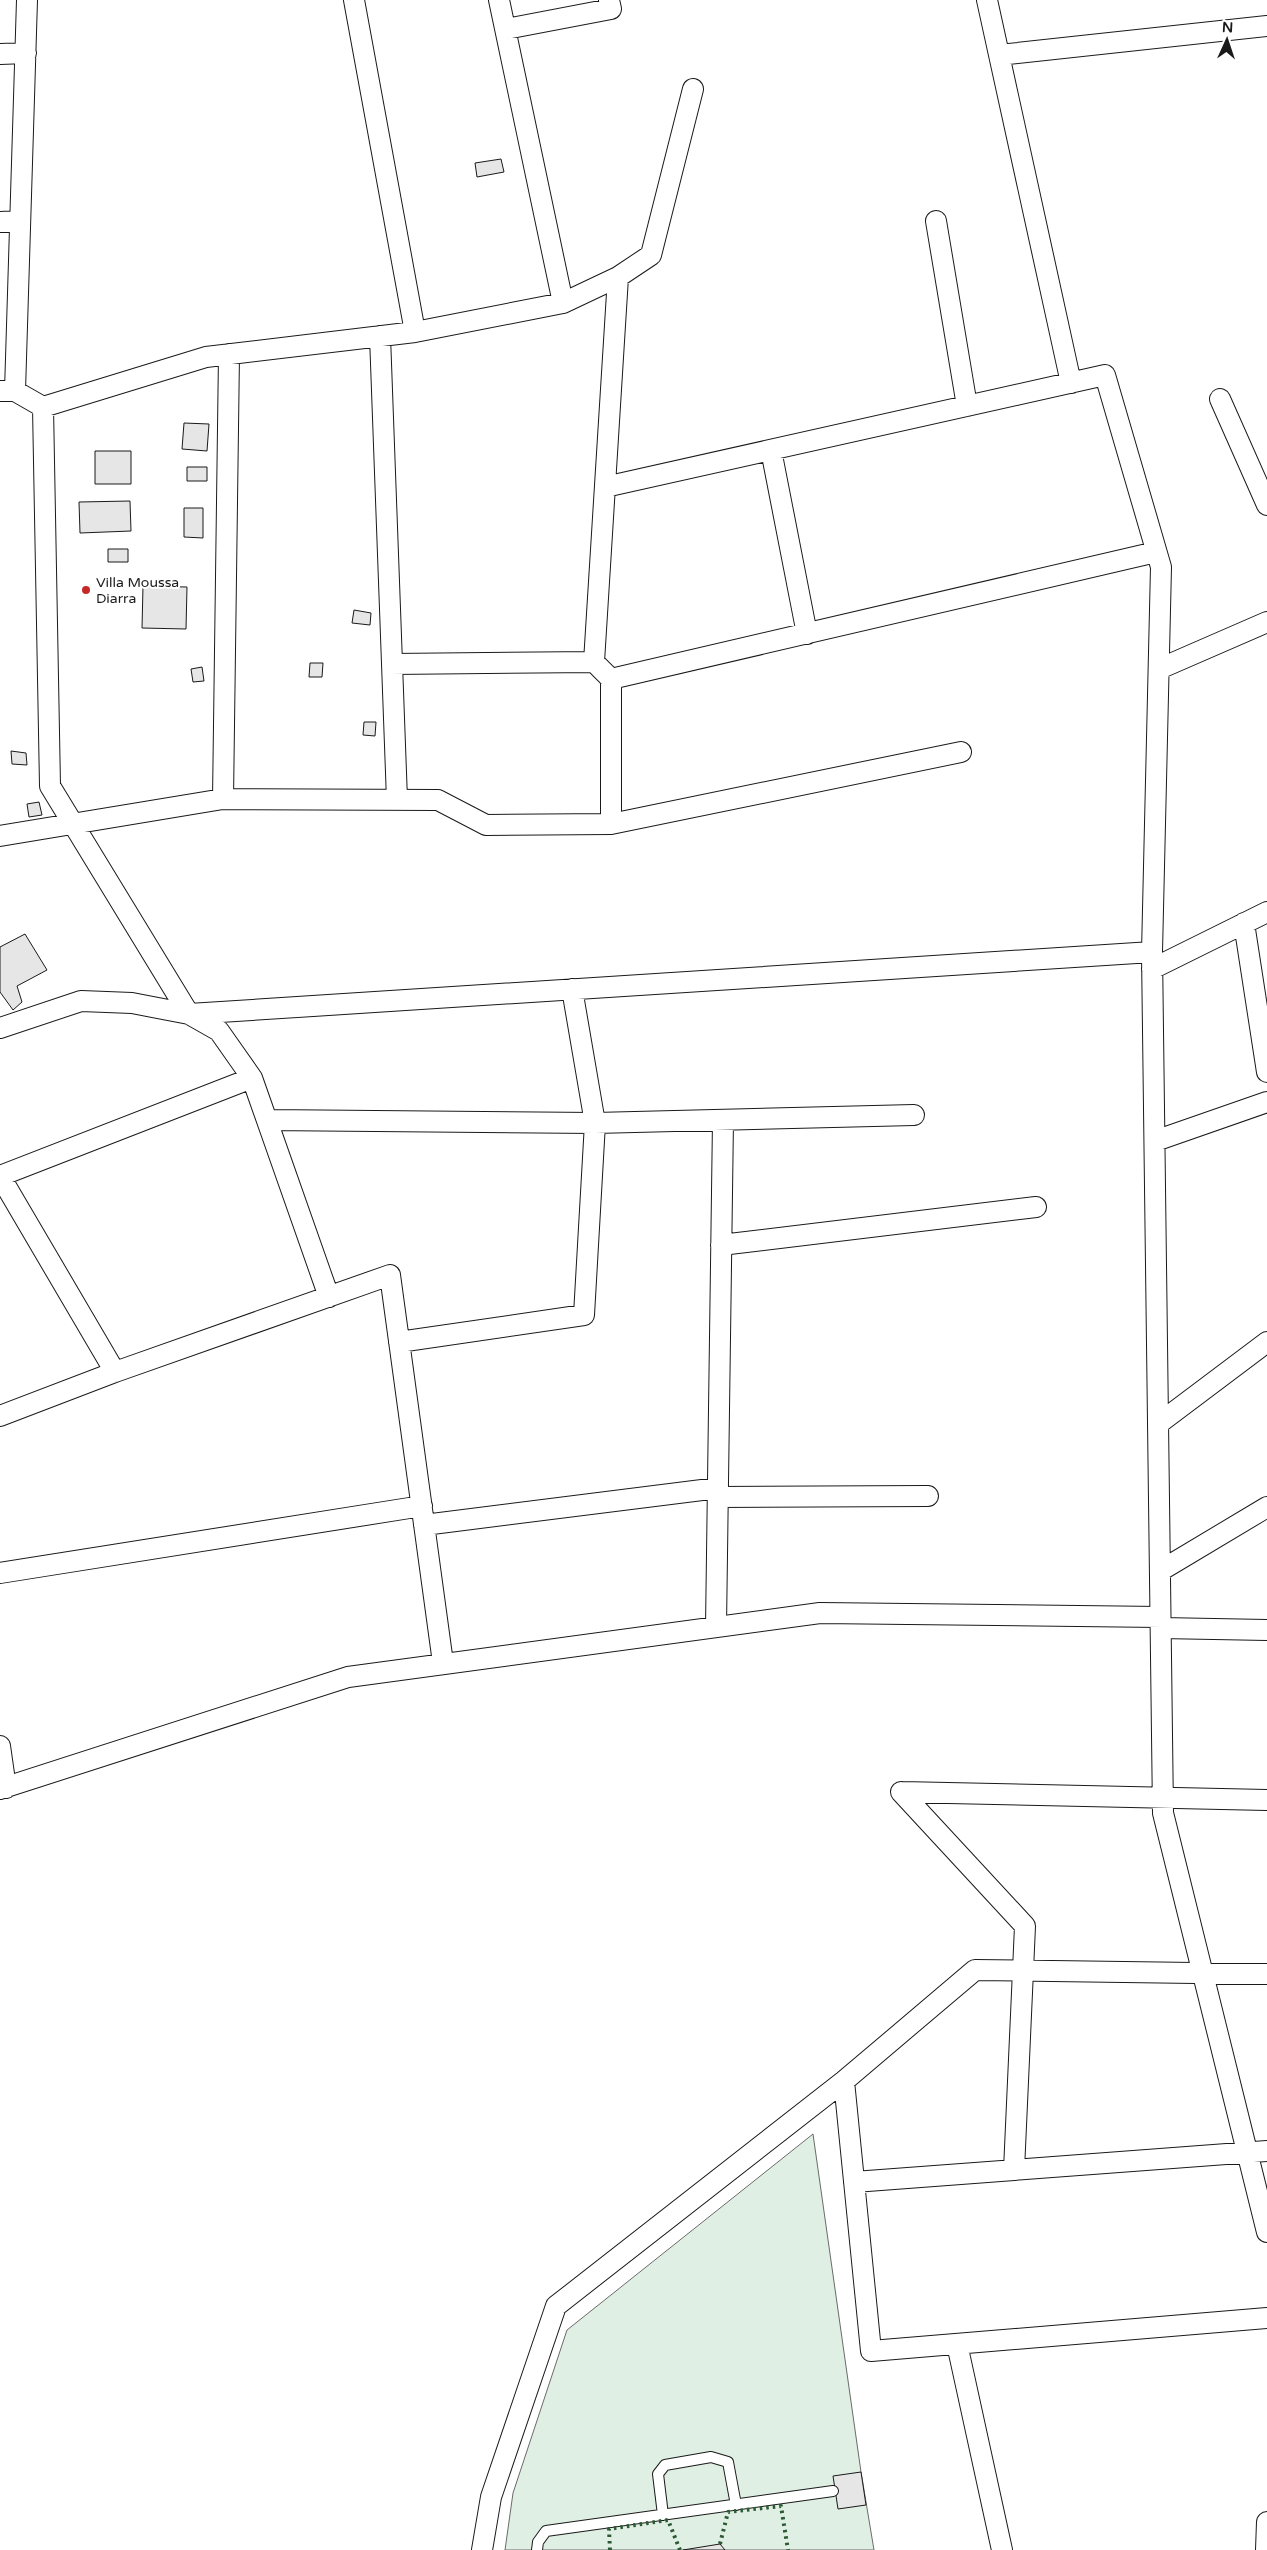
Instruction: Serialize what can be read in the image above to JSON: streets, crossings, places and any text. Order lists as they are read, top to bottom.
{
  "places": ["Villa Moussa Diarra"],
  "north": "top"
}
